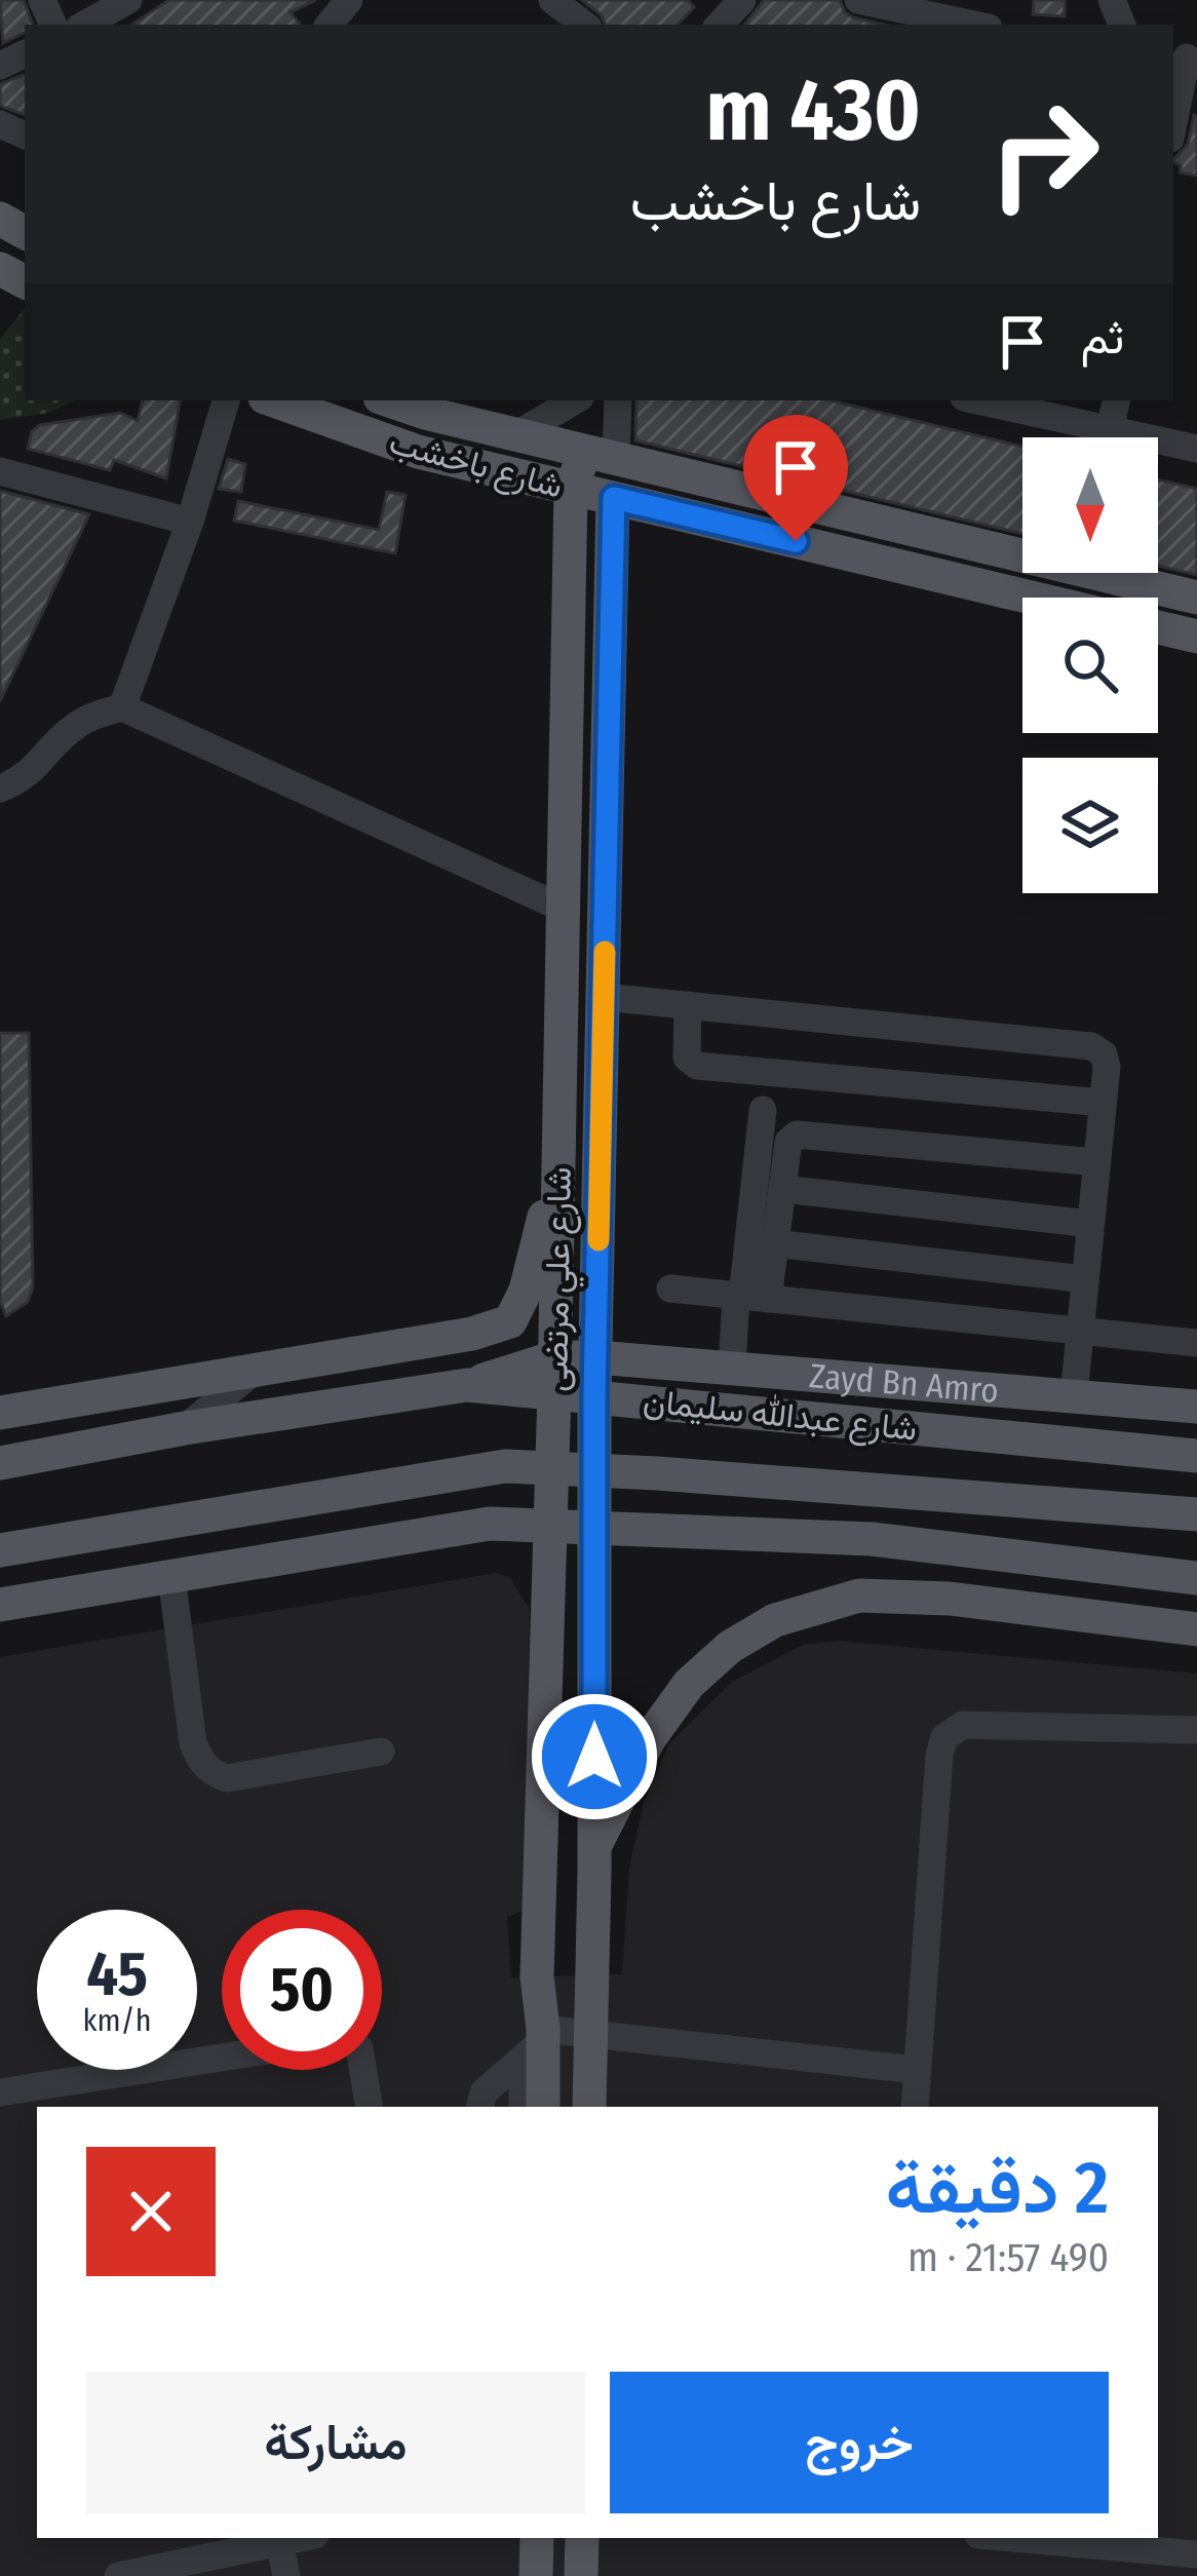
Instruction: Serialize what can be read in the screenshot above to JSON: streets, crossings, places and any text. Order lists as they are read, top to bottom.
{
  "streets": {
    "main road": [
      "شارع باخشب",
      "شارع علي مرتضى",
      "Zayd Bn Amro",
      "شارع عبدالله سليمان"
    ]
  },
  "crossings": [
    ["شارع باخشب", "شارع علي مرتضى"],
    ["شارع علي مرتضى", "Zayd Bn Amro"],
    ["شارع علي مرتضى", "شارع عبدالله سليمان"],
    ["Zayd Bn Amro", "شارع عبدالله سليمان"]
  ],
  "north": "bottom",
  "page": {
    "turn": ["430 m", "شارع باخشب"],
    "then": "ثم",
    "speed": "45 km/h",
    "limit": "50",
    "heading": ["2 دقيقة", "490 m · 21:57"],
    "buttons": ["خروج", "مشاركة"]
  }
}
